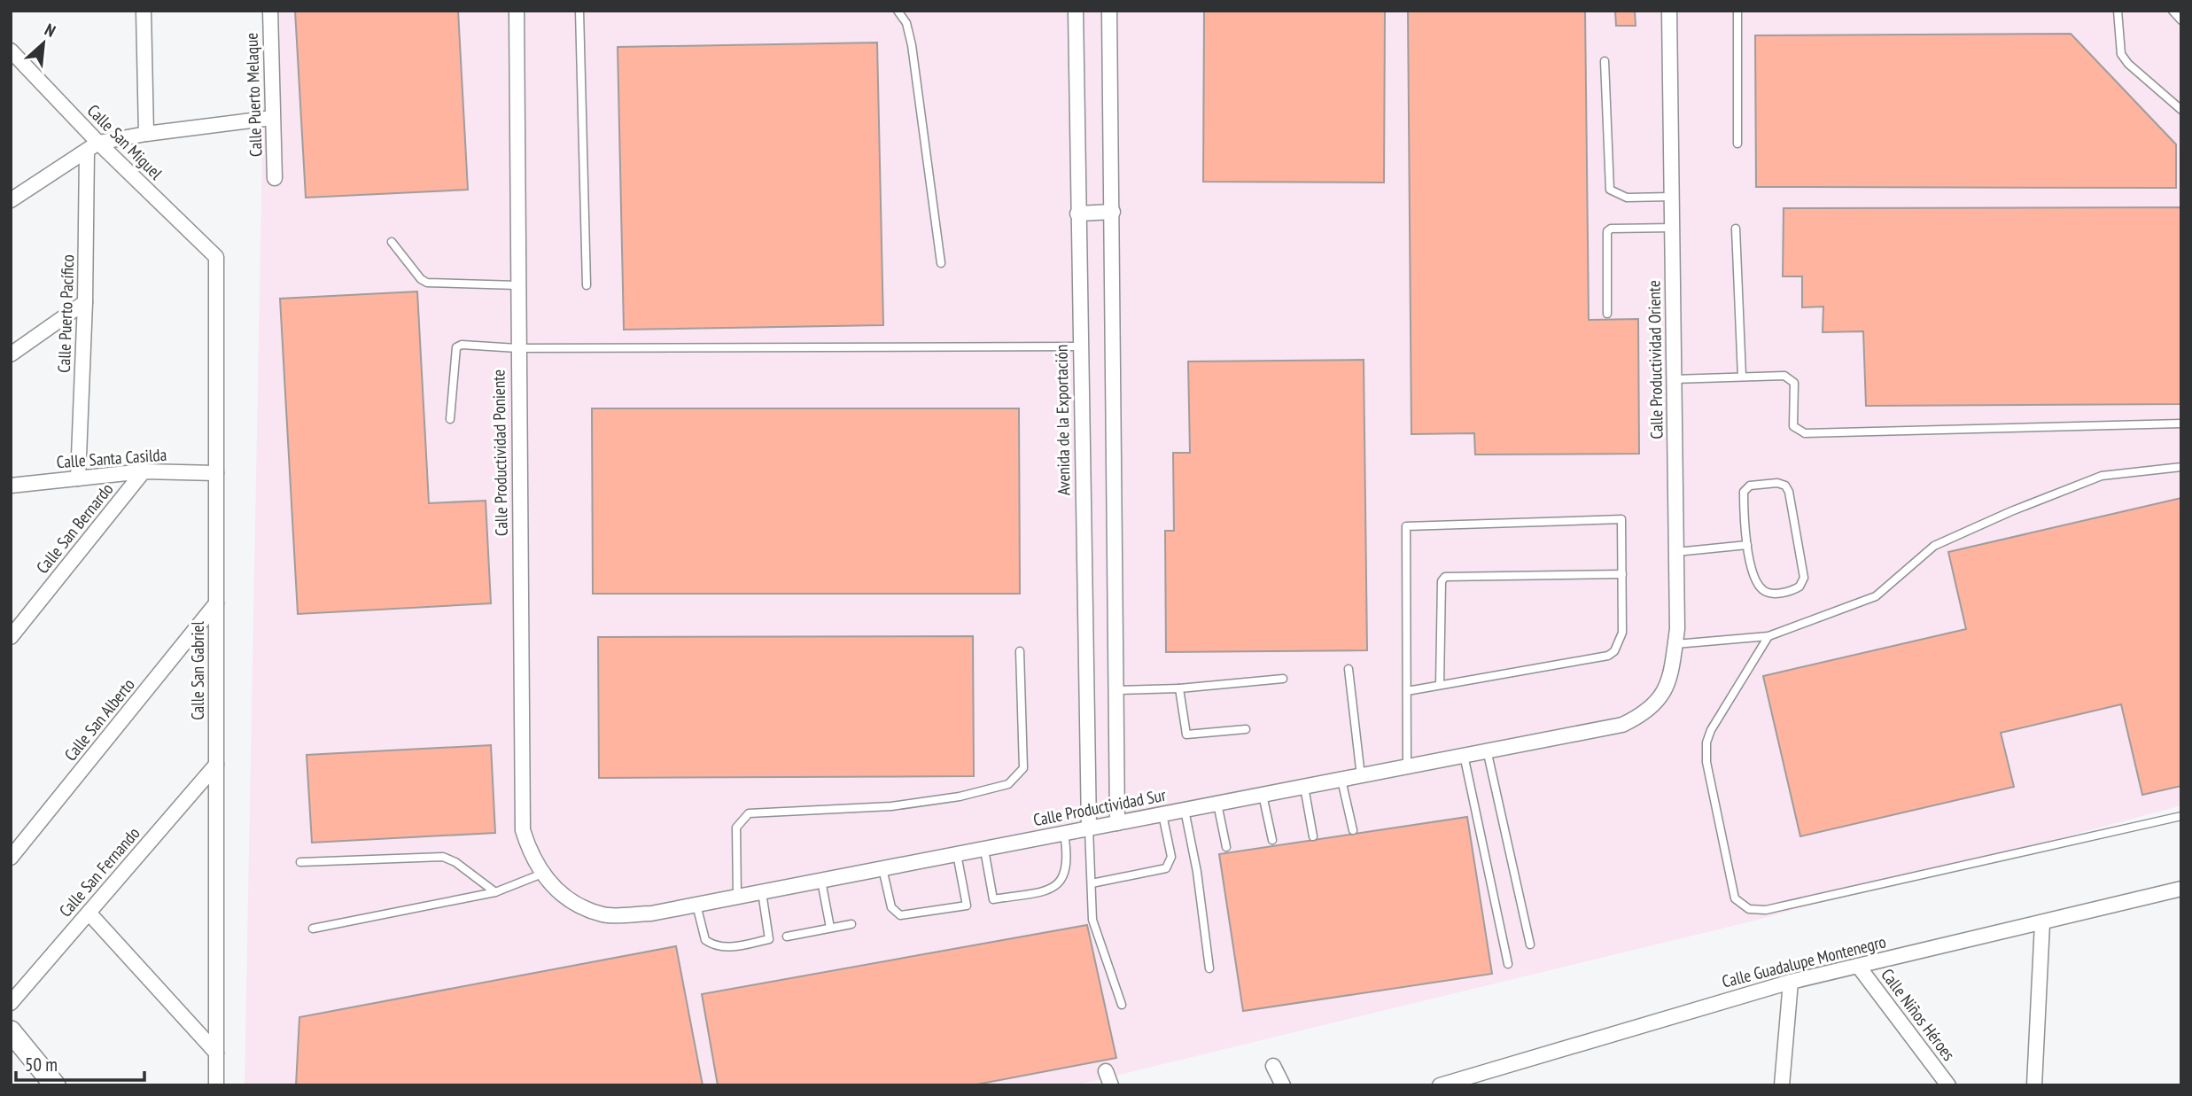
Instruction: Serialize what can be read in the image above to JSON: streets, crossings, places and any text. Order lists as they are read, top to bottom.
{
  "streets": {
    "street": [
      "Calle Puerto Melaque",
      "Calle San Miguel",
      "Calle Puerto Pacífico",
      "Calle Productividad Oriente",
      "Avenida de la Exportación",
      "Calle Productividad Poniente",
      "Calle Santa Casilda",
      "Calle San Bernardo",
      "Calle San Gabriel",
      "Calle San Alberto",
      "Calle Productividad Sur",
      "Calle San Fernando",
      "Calle Guadalupe Montenegro",
      "Calle Niños Héroes"
    ]
  },
  "crossings": [
    ["Calle San Miguel", "Calle Puerto Pacífico"],
    ["Calle San Miguel", "Calle San Gabriel"],
    ["Calle Puerto Pacífico", "Calle Santa Casilda"],
    ["Calle Productividad Oriente", "Calle Productividad Sur"],
    ["Avenida de la Exportación", "Calle Productividad Sur"],
    ["Calle Productividad Poniente", "Calle Productividad Sur"],
    ["Calle Santa Casilda", "Calle San Bernardo"],
    ["Calle Santa Casilda", "Calle San Gabriel"],
    ["Calle San Gabriel", "Calle San Alberto"],
    ["Calle San Gabriel", "Calle San Fernando"],
    ["Calle Guadalupe Montenegro", "Calle Niños Héroes"]
  ],
  "scale_bar": "50 m",
  "north": "top right"
}
